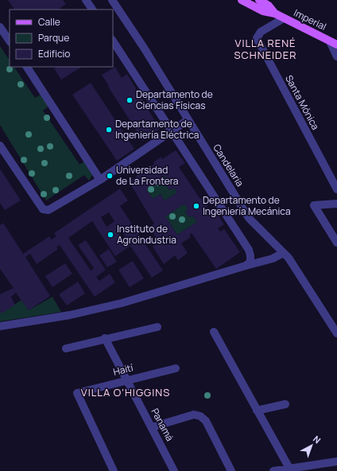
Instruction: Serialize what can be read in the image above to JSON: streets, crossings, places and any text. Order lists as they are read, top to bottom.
{
  "streets": {
    "main road": ["Imperial"],
    "street": [
      "Santa Mónica",
      "Candelaria",
      "Haití",
      "Panamá"
    ]
  },
  "crossings": [
    ["Imperial", "Santa Mónica"],
    ["Haití", "Panamá"]
  ],
  "districts": ["VILLA RENÉ SCHNEIDER", "VILLA O'HIGGINS"],
  "places": [
    "Departamento de Ciencias Físicas",
    "Departamento de Ingeniería Eléctrica",
    "Universidad de La Frontera",
    "Departamento de Ingeniería Mecánica",
    "Instituto de Agroindustria"
  ],
  "legend": ["Calle", "Parque", "Edificio"],
  "north": "top right"
}
